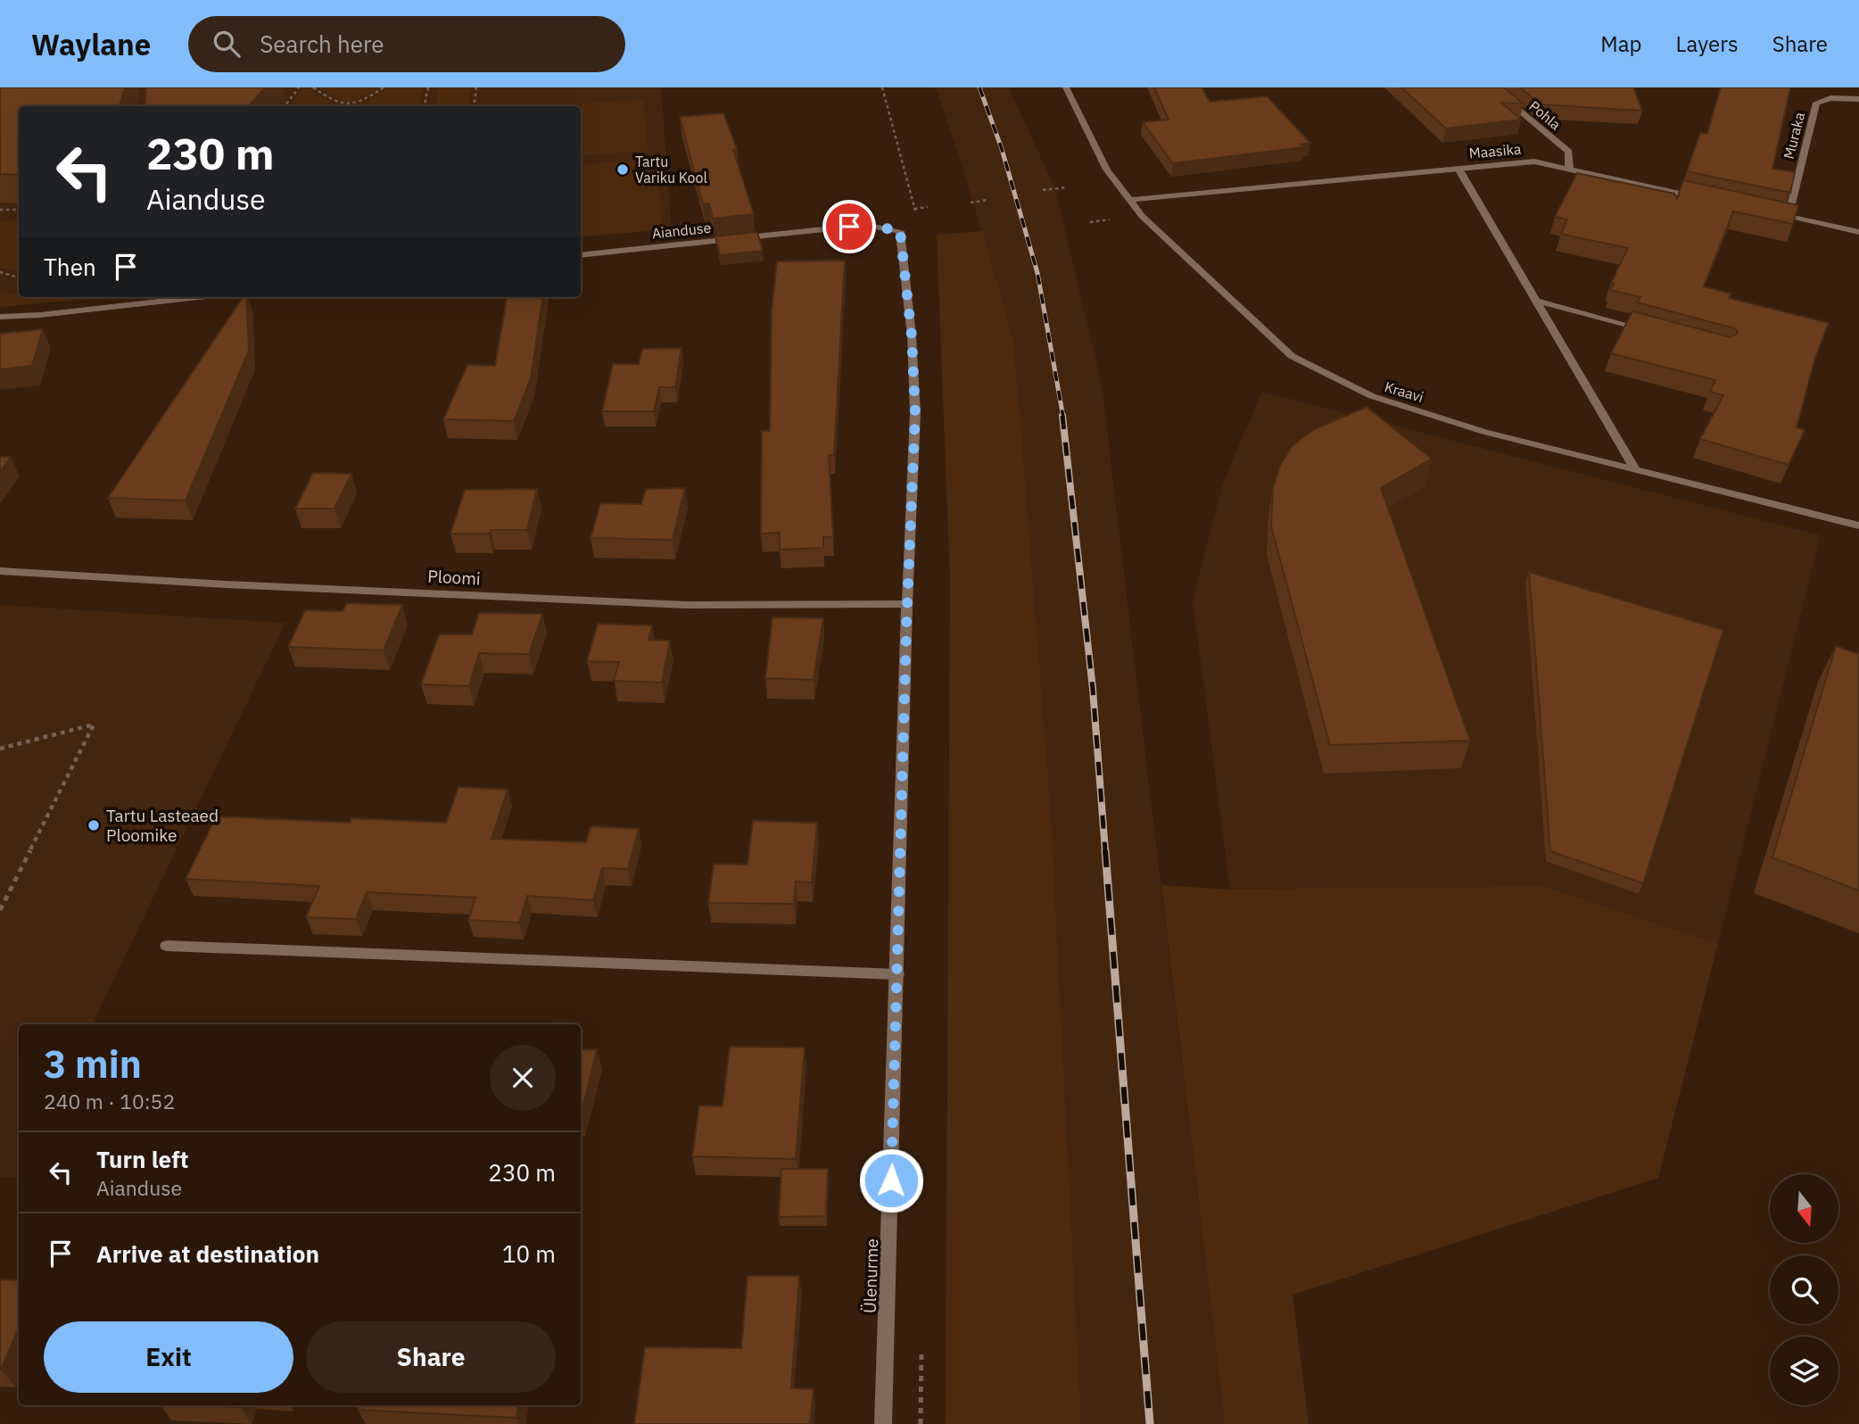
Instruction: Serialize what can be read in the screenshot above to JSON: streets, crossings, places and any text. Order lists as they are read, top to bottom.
{
  "streets": {
    "street": [
      "Pohla",
      "Muraka",
      "Maasika",
      "Aianduse",
      "Kraavi",
      "Ploomi",
      "Ülenurme"
    ]
  },
  "crossings": [
    ["Pohla", "Maasika"],
    ["Maasika", "Kraavi"],
    ["Aianduse", "Ülenurme"],
    ["Ploomi", "Ülenurme"]
  ],
  "places": ["Tartu Variku Kool", "Tartu Lasteaed Ploomike"],
  "north": "bottom",
  "page": {
    "header": "Waylane",
    "search": "Search here",
    "nav": ["Map", "Layers", "Share"],
    "turn": ["230 m", "Aianduse"],
    "then": "Then",
    "heading": ["3 min", "240 m · 10:52"],
    "list": [
      {
        "name": "Turn left",
        "note": "Aianduse",
        "value": "230 m"
      },
      {
        "name": "Arrive at destination",
        "value": "10 m"
      }
    ],
    "buttons": ["Exit", "Share"]
  }
}
